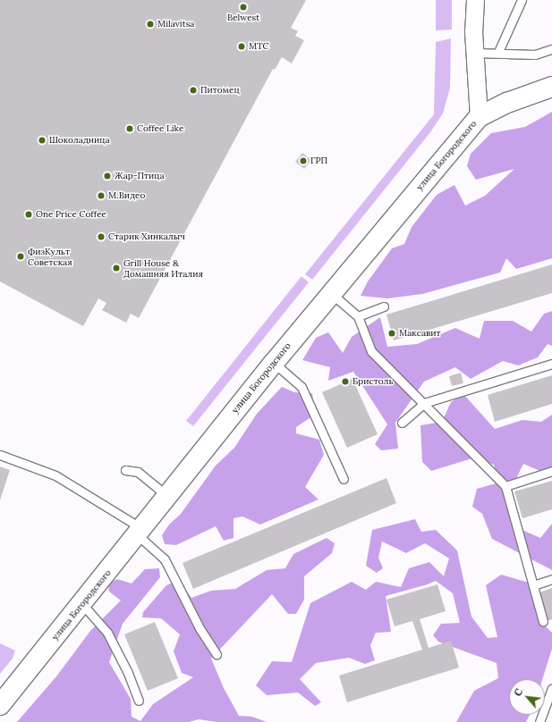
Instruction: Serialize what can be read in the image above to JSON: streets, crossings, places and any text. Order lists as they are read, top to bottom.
{
  "streets": {
    "street": ["улица Богородского"]
  },
  "places": [
    "Belwest",
    "Milavitsa",
    "МТС",
    "Питомец",
    "Coffee Like",
    "Шоколадница",
    "ГРП",
    "Жар-Птица",
    "М.Видео",
    "One Price Coffee",
    "Старик Хинкалыч",
    "ФизКульт Советская",
    "Grill House & Домашняя Италия",
    "Максавит",
    "Бристоль"
  ],
  "north": "top left"
}
